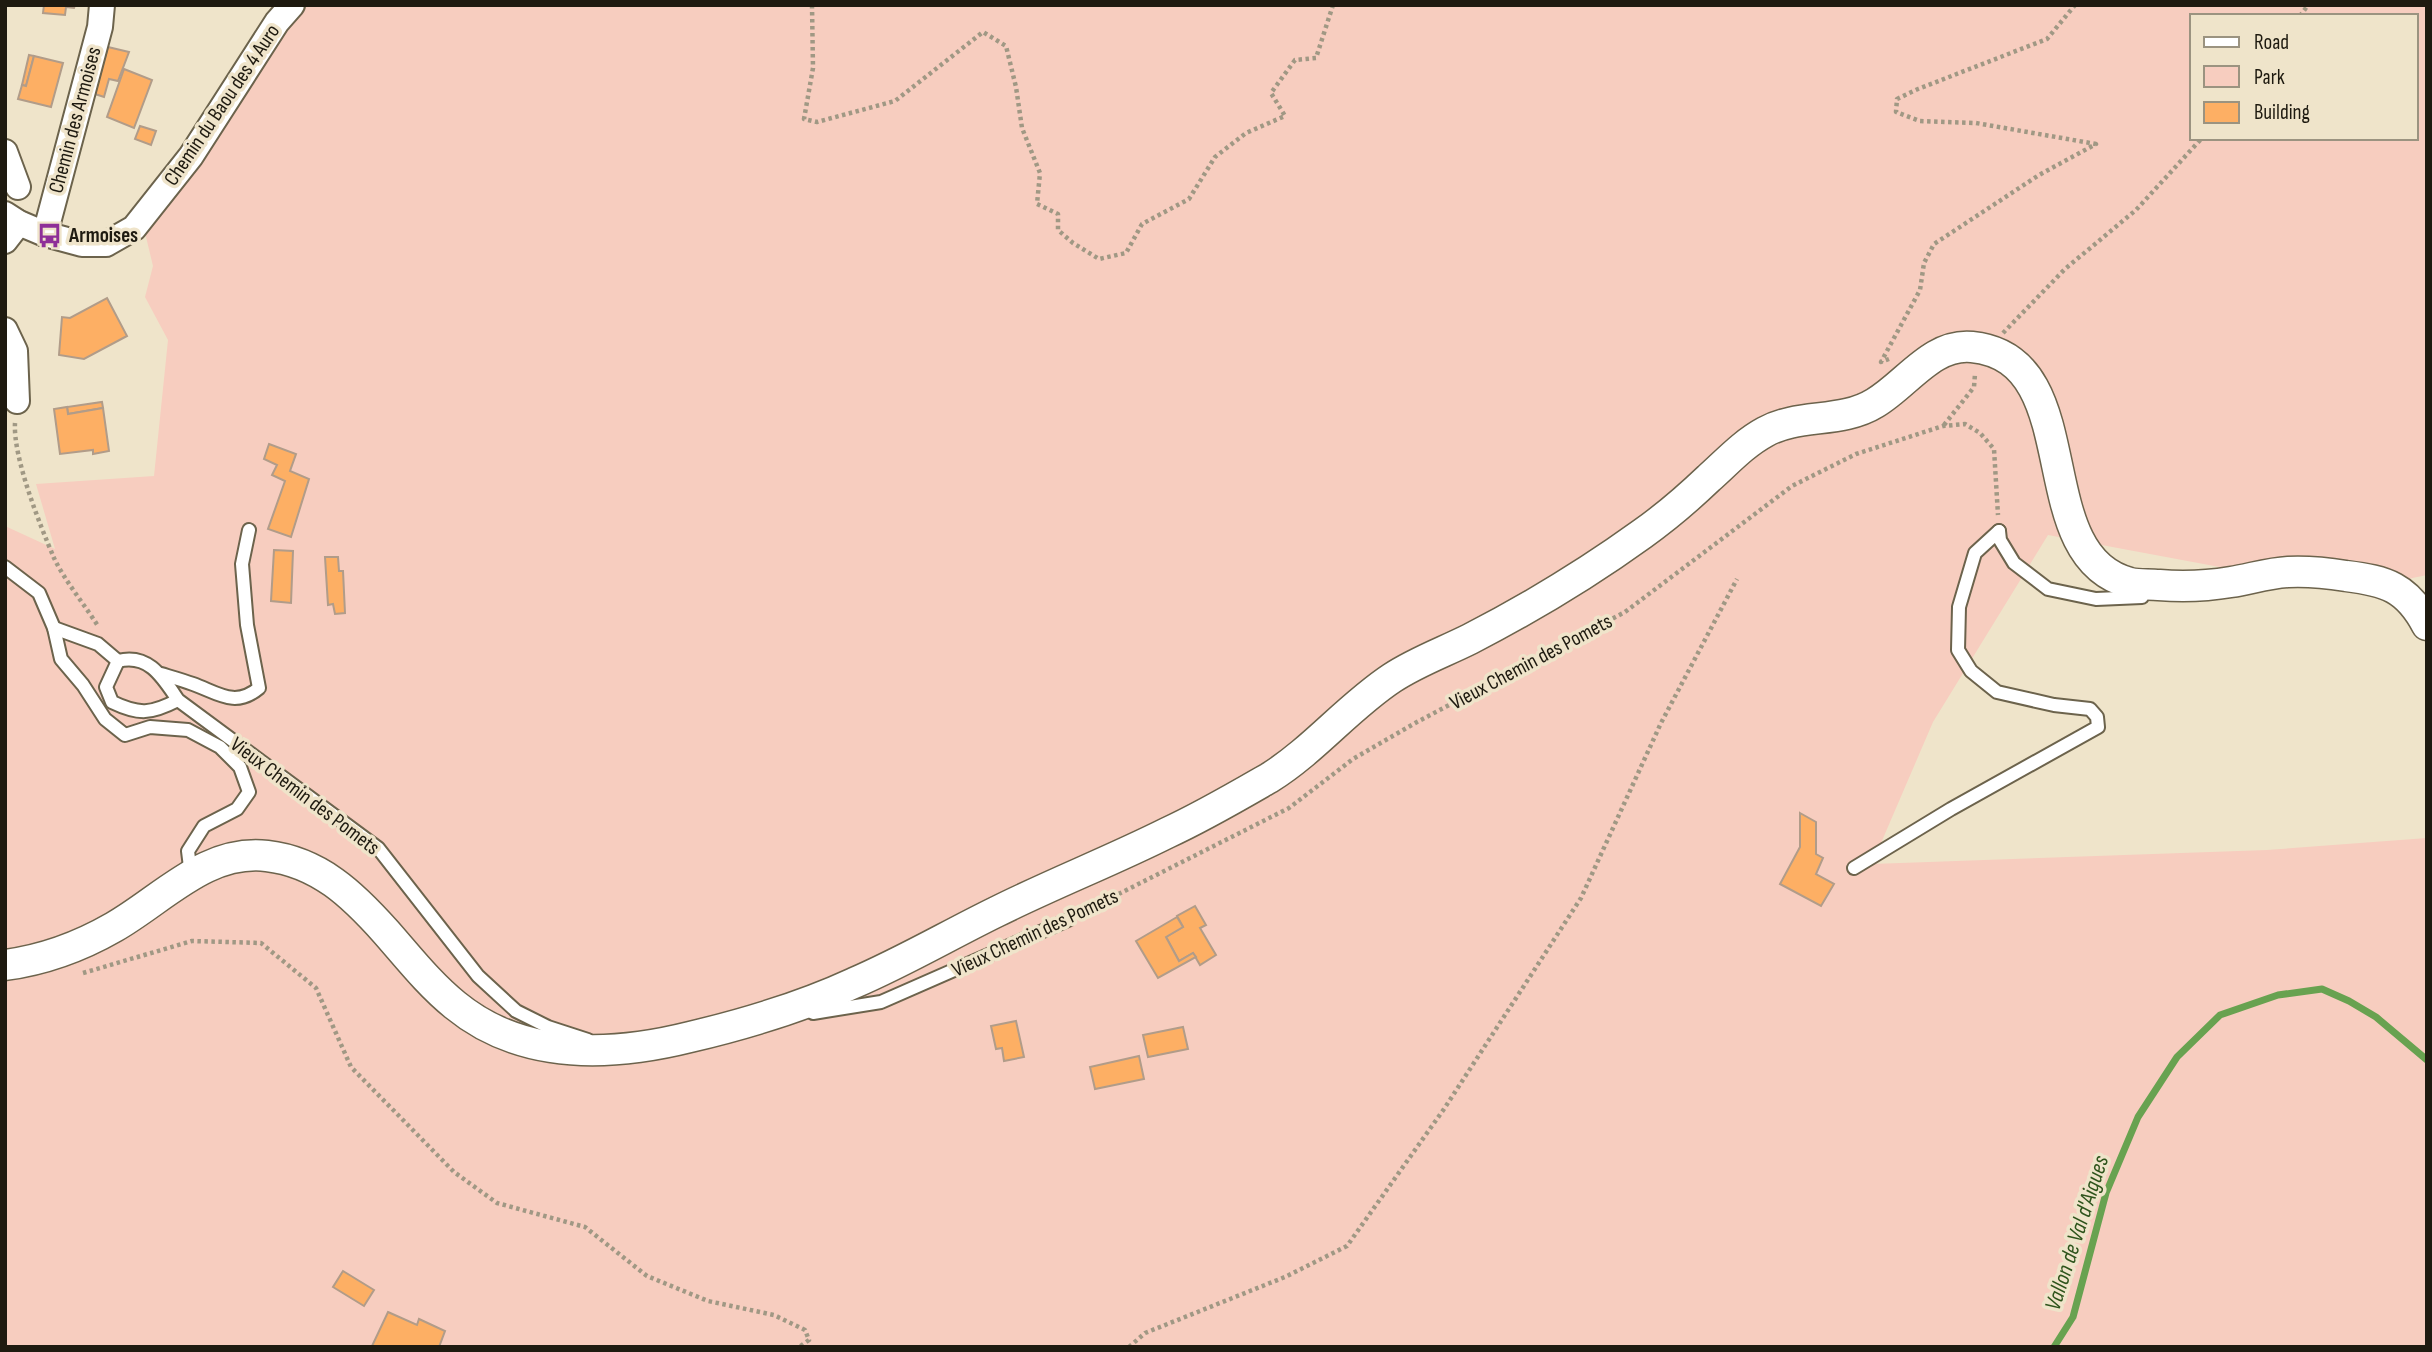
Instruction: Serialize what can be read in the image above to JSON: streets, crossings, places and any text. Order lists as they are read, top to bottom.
{
  "streets": {
    "street": ["Chemin du Baou des 4 Auro", "Chemin des Armoises"],
    "lane": ["Vieux Chemin des Pomets"]
  },
  "crossings": [
    ["Chemin du Baou des 4 Auro", "Chemin des Armoises"]
  ],
  "water": ["Vallon de Val d'Aigues"],
  "places": {
    "bus stop": ["Armoises"]
  },
  "legend": ["Road", "Park", "Building"]
}
